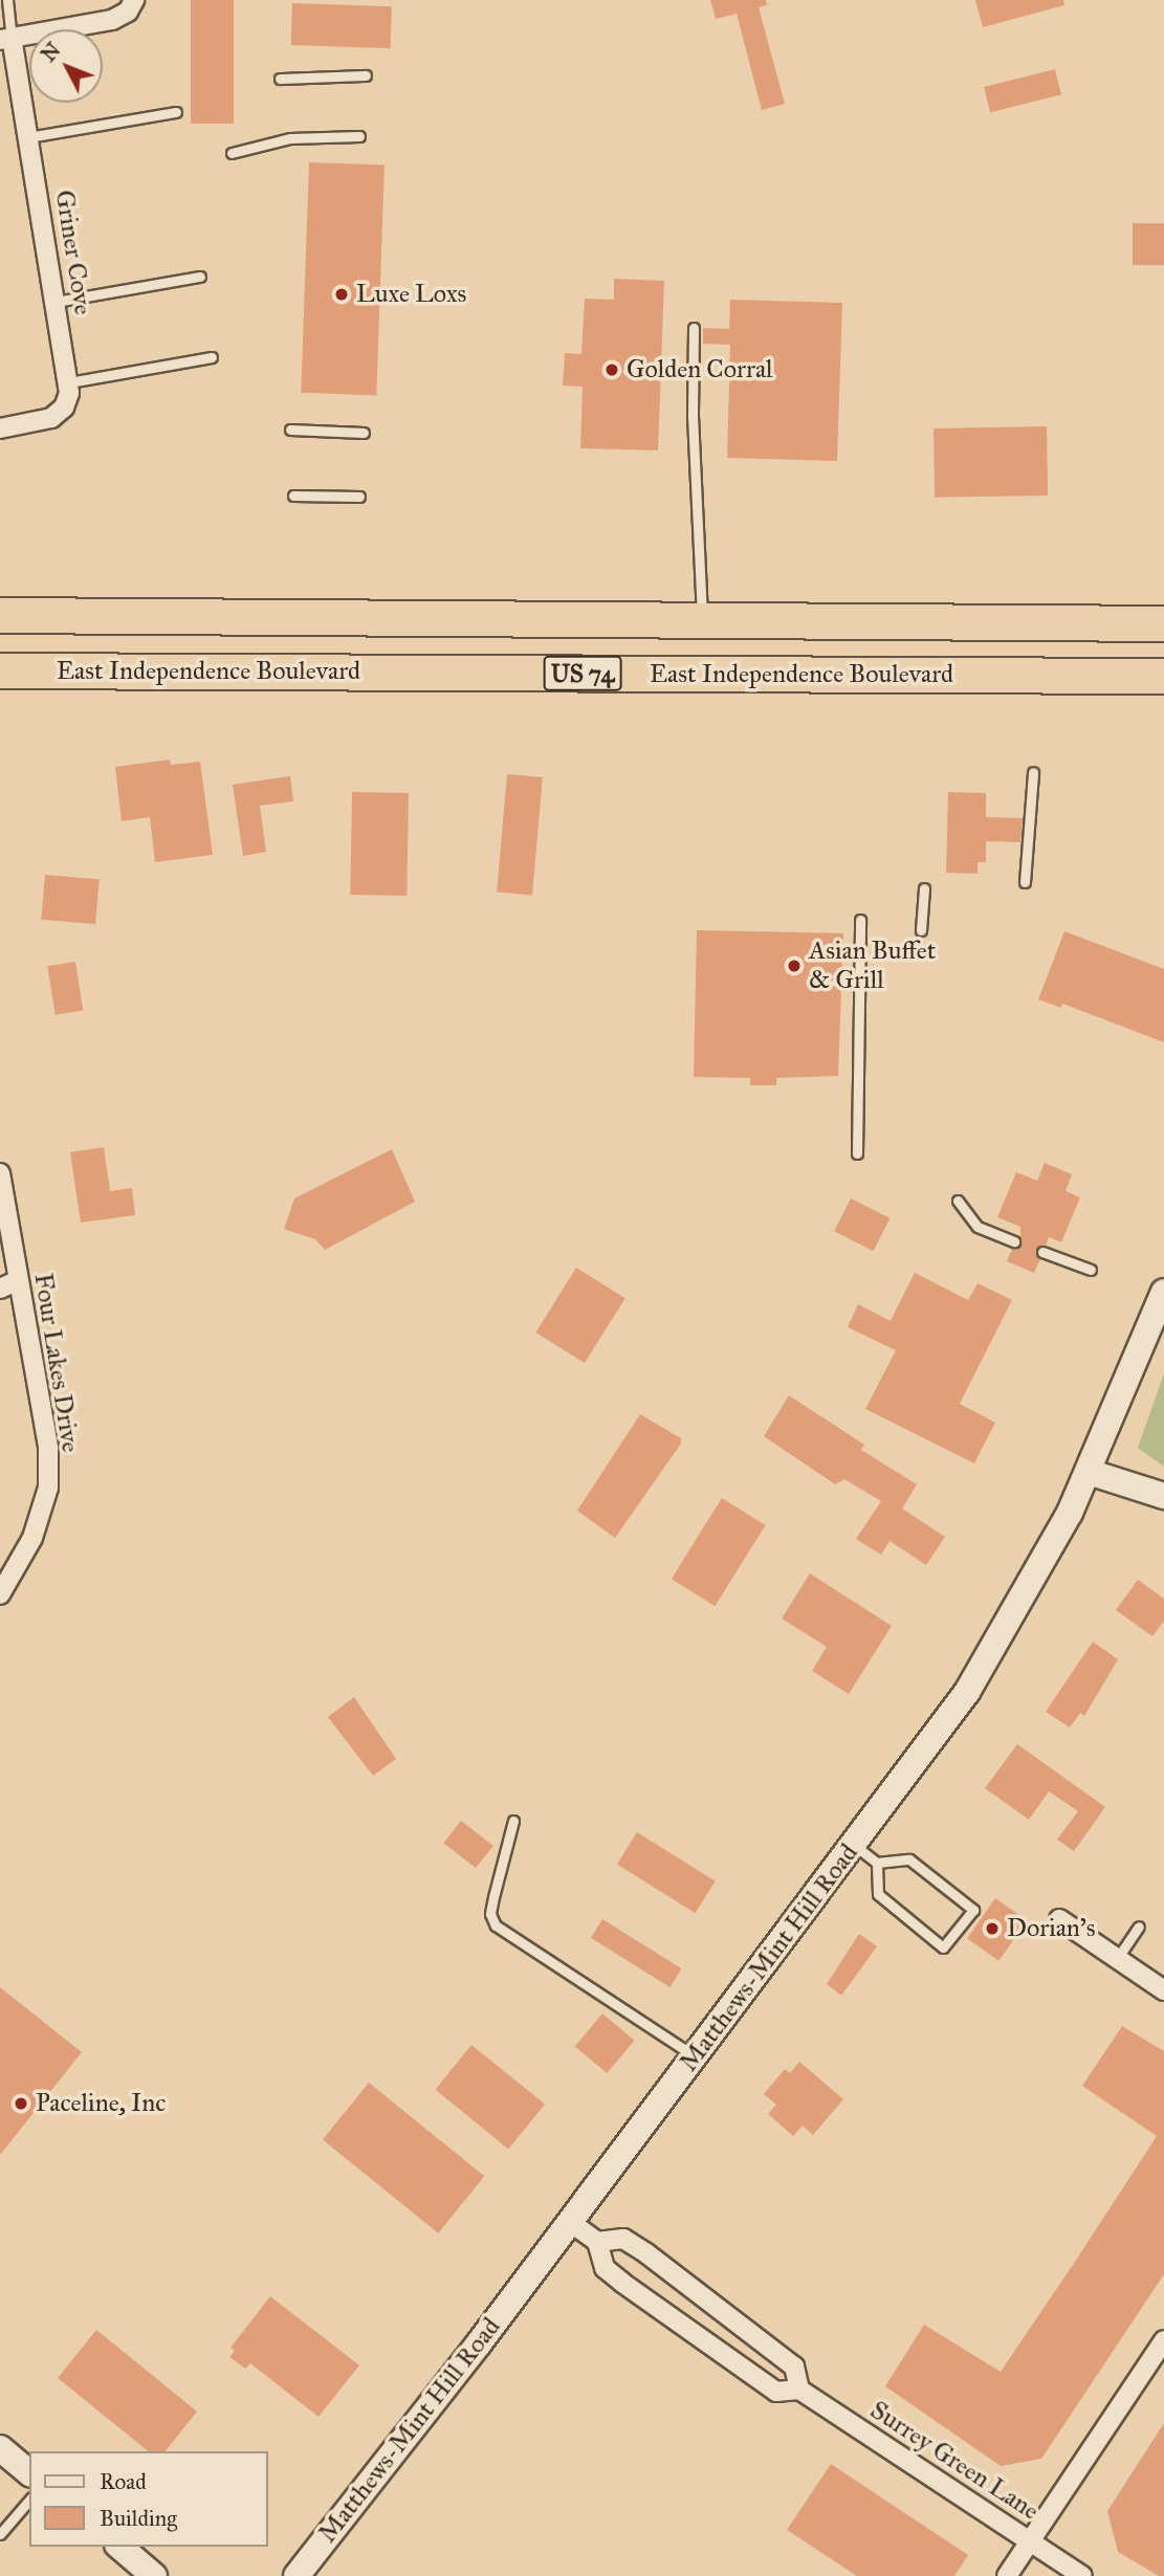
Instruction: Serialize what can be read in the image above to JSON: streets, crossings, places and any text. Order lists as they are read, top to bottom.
{
  "streets": {
    "highway": ["East Independence Boulevard", "US 74"],
    "main road": ["Matthews-Mint Hill Road"],
    "street": ["Griner Cove", "Four Lakes Drive", "Surrey Green Lane"]
  },
  "crossings": [
    ["Matthews-Mint Hill Road", "Surrey Green Lane"]
  ],
  "places": [
    "Luxe Loxs",
    "Golden Corral",
    "Asian Buffet & Grill",
    "Dorian's",
    "Paceline, Inc"
  ],
  "legend": ["Road", "Building"],
  "north": "top left"
}
